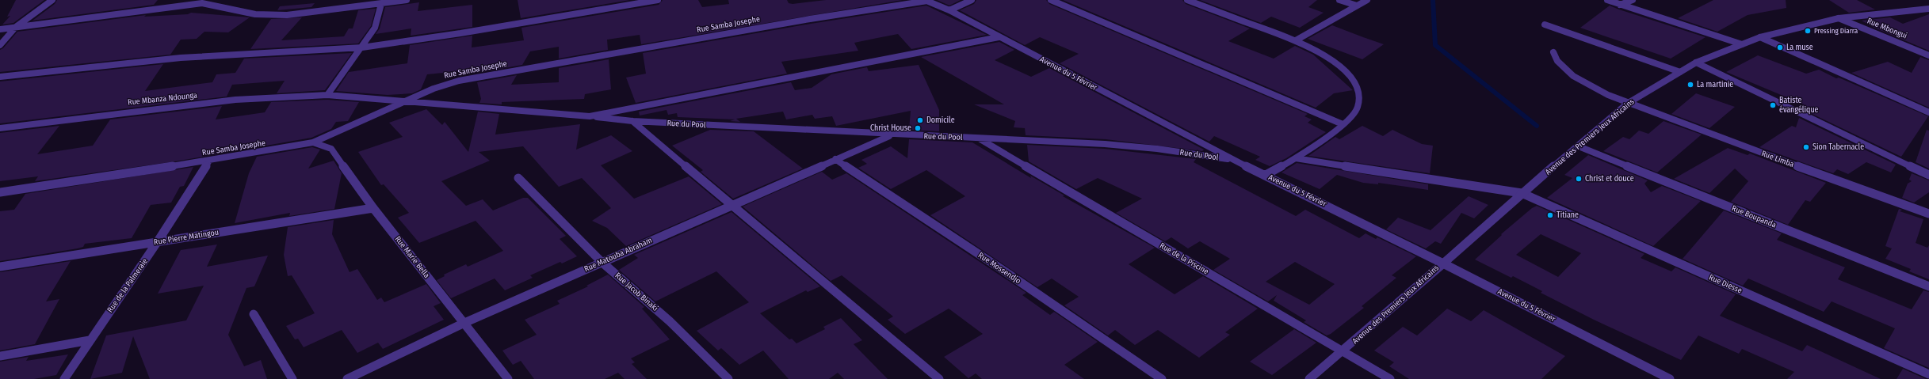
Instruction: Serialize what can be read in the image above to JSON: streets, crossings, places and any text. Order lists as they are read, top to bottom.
{
  "streets": {
    "street": [
      "Rue Samba Josephe",
      "Rue Mbongui",
      "Avenue du 5 Février",
      "Rue Mbanza Ndounga",
      "Rue du Pool",
      "Avenue des Premiers Jeux Africains",
      "Rue Limba",
      "Rue Boupanda",
      "Rue Pierre Matingou",
      "Rue Matouba Abraham",
      "Rue Marie Bella",
      "Rue de la Piscine",
      "Rue Mossendjo",
      "Rue Diesse",
      "Rue de la Palmeraie",
      "Rue Jacob Binaki"
    ]
  },
  "crossings": [
    ["Rue Samba Josephe", "Avenue du 5 Février"],
    ["Rue Samba Josephe", "Rue Mbanza Ndounga"],
    ["Rue Samba Josephe", "Rue Marie Bella"],
    ["Rue Samba Josephe", "Rue de la Palmeraie"],
    ["Rue Mbongui", "Avenue des Premiers Jeux Africains"],
    ["Avenue du 5 Février", "Rue du Pool"],
    ["Avenue du 5 Février", "Avenue des Premiers Jeux Africains"],
    ["Rue Mbanza Ndounga", "Rue du Pool"],
    ["Rue du Pool", "Rue Matouba Abraham"],
    ["Rue du Pool", "Rue de la Piscine"],
    ["Avenue des Premiers Jeux Africains", "Rue Limba"],
    ["Avenue des Premiers Jeux Africains", "Rue Boupanda"],
    ["Avenue des Premiers Jeux Africains", "Rue de la Piscine"],
    ["Avenue des Premiers Jeux Africains", "Rue Diesse"],
    ["Rue Pierre Matingou", "Rue Marie Bella"],
    ["Rue Pierre Matingou", "Rue de la Palmeraie"],
    ["Rue Matouba Abraham", "Rue Marie Bella"],
    ["Rue Matouba Abraham", "Rue Mossendjo"],
    ["Rue Matouba Abraham", "Rue Jacob Binaki"]
  ],
  "places": [
    "Pressing Diarra",
    "La muse",
    "La martinie",
    "Batiste évangélique",
    "Domicile",
    "Christ House",
    "Sion Tabernacle",
    "Christ et douce",
    "Titiane"
  ]
}
